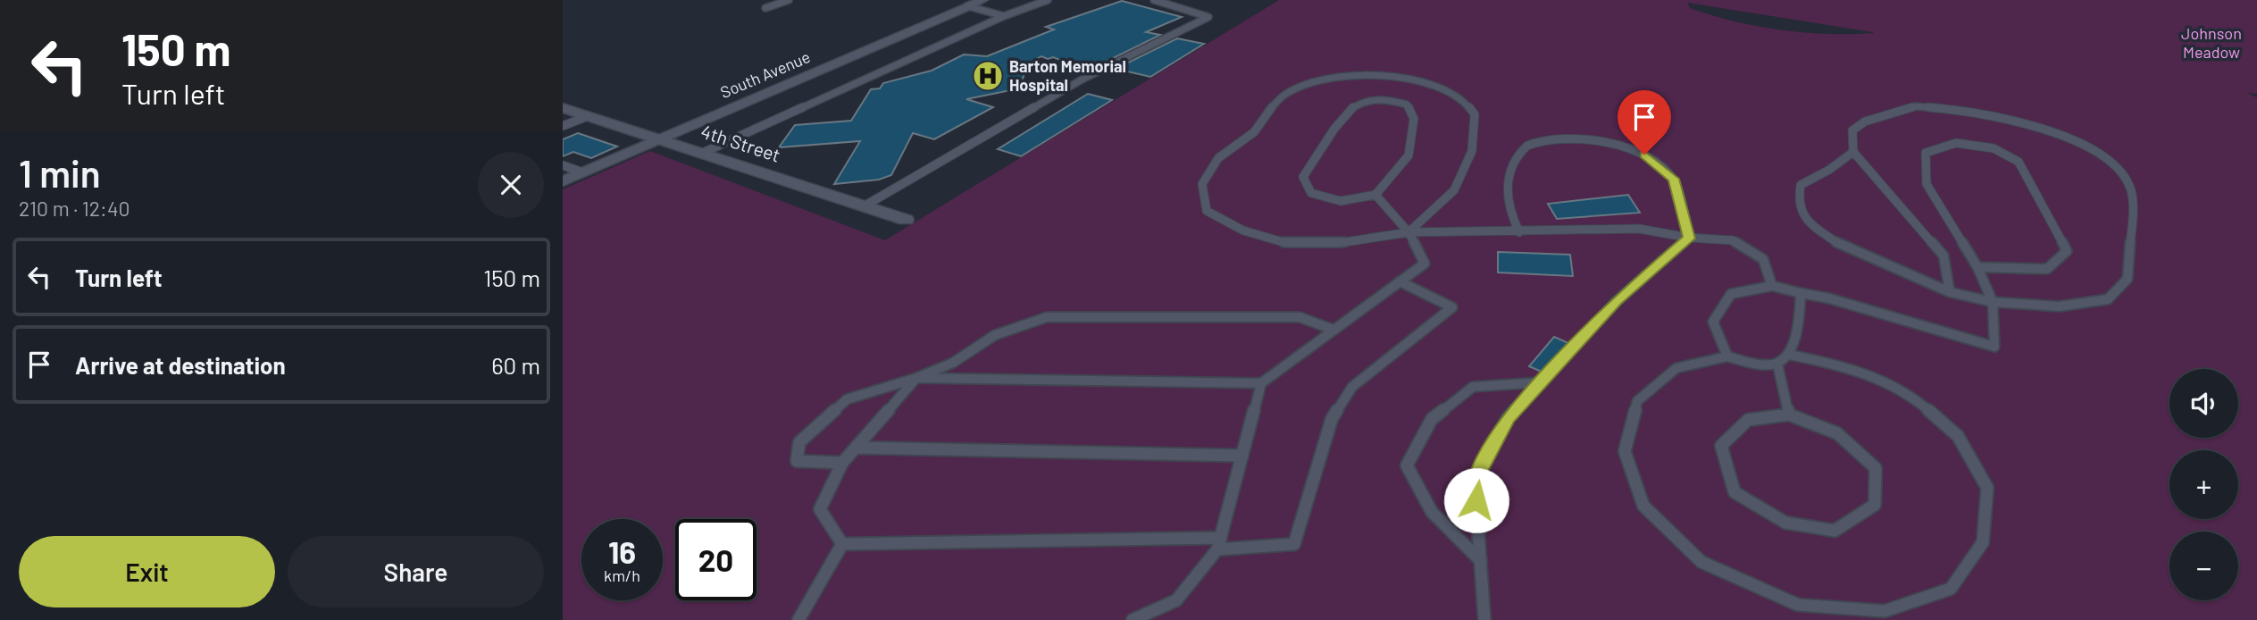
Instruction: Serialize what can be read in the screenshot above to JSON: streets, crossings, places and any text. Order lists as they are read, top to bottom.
{
  "streets": {
    "street": ["South Avenue", "4th Street"]
  },
  "crossings": [
    ["South Avenue", "4th Street"]
  ],
  "parks": ["Johnson Meadow"],
  "places": {
    "hospital": ["Barton Memorial Hospital"]
  },
  "page": {
    "turn": ["150 m", "Turn left"],
    "heading": ["1 min", "210 m · 12:40"],
    "list": [
      {
        "name": "Turn left",
        "value": "150 m"
      },
      {
        "name": "Arrive at destination",
        "value": "60 m"
      }
    ],
    "map_buttons": ["+", "−"],
    "speed": "16 km/h",
    "limit": "20",
    "buttons": ["Exit", "Share"]
  }
}
